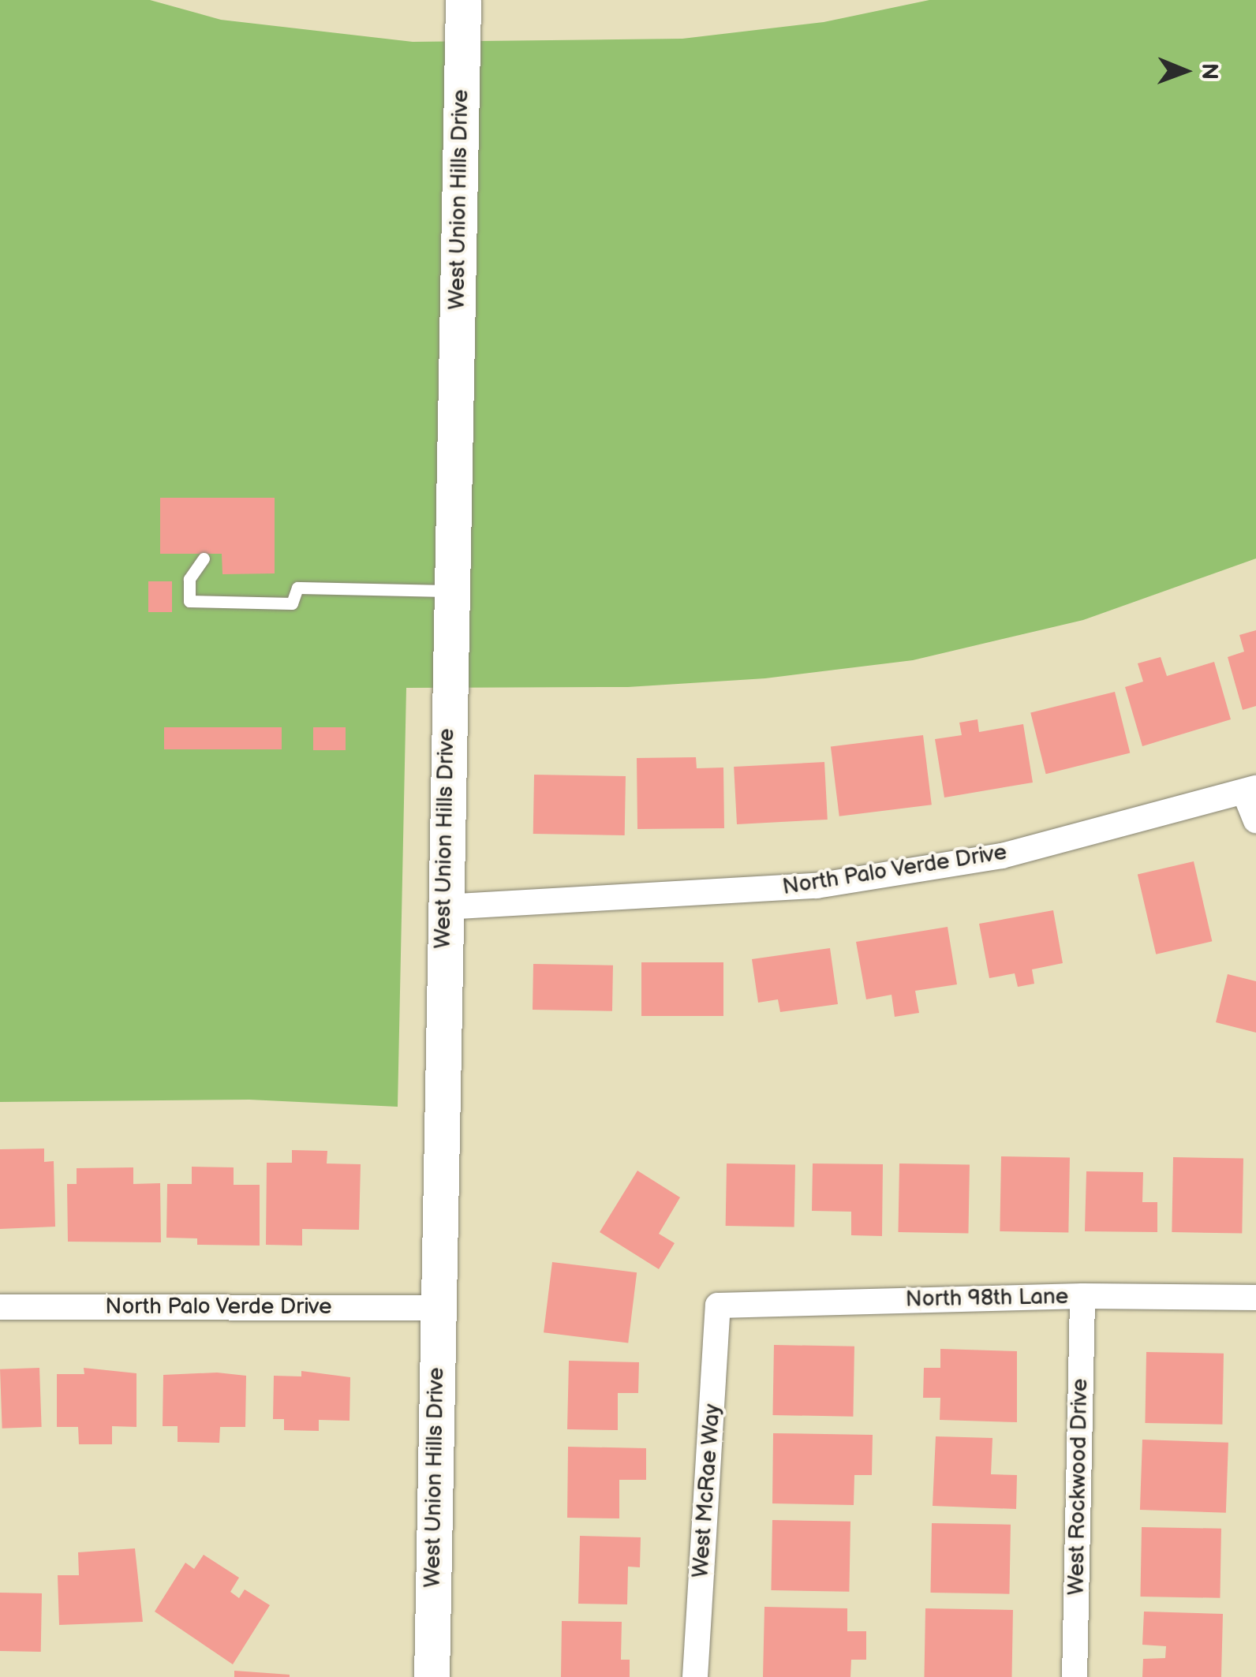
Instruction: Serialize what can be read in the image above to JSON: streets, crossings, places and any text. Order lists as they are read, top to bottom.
{
  "streets": {
    "main road": ["West Union Hills Drive"],
    "street": [
      "North Palo Verde Drive",
      "North 98th Lane",
      "West Rockwood Drive",
      "West McRae Way"
    ]
  },
  "crossings": [
    ["West Union Hills Drive", "North Palo Verde Drive"],
    ["North 98th Lane", "West Rockwood Drive"],
    ["North 98th Lane", "West McRae Way"]
  ],
  "north": "right"
}
